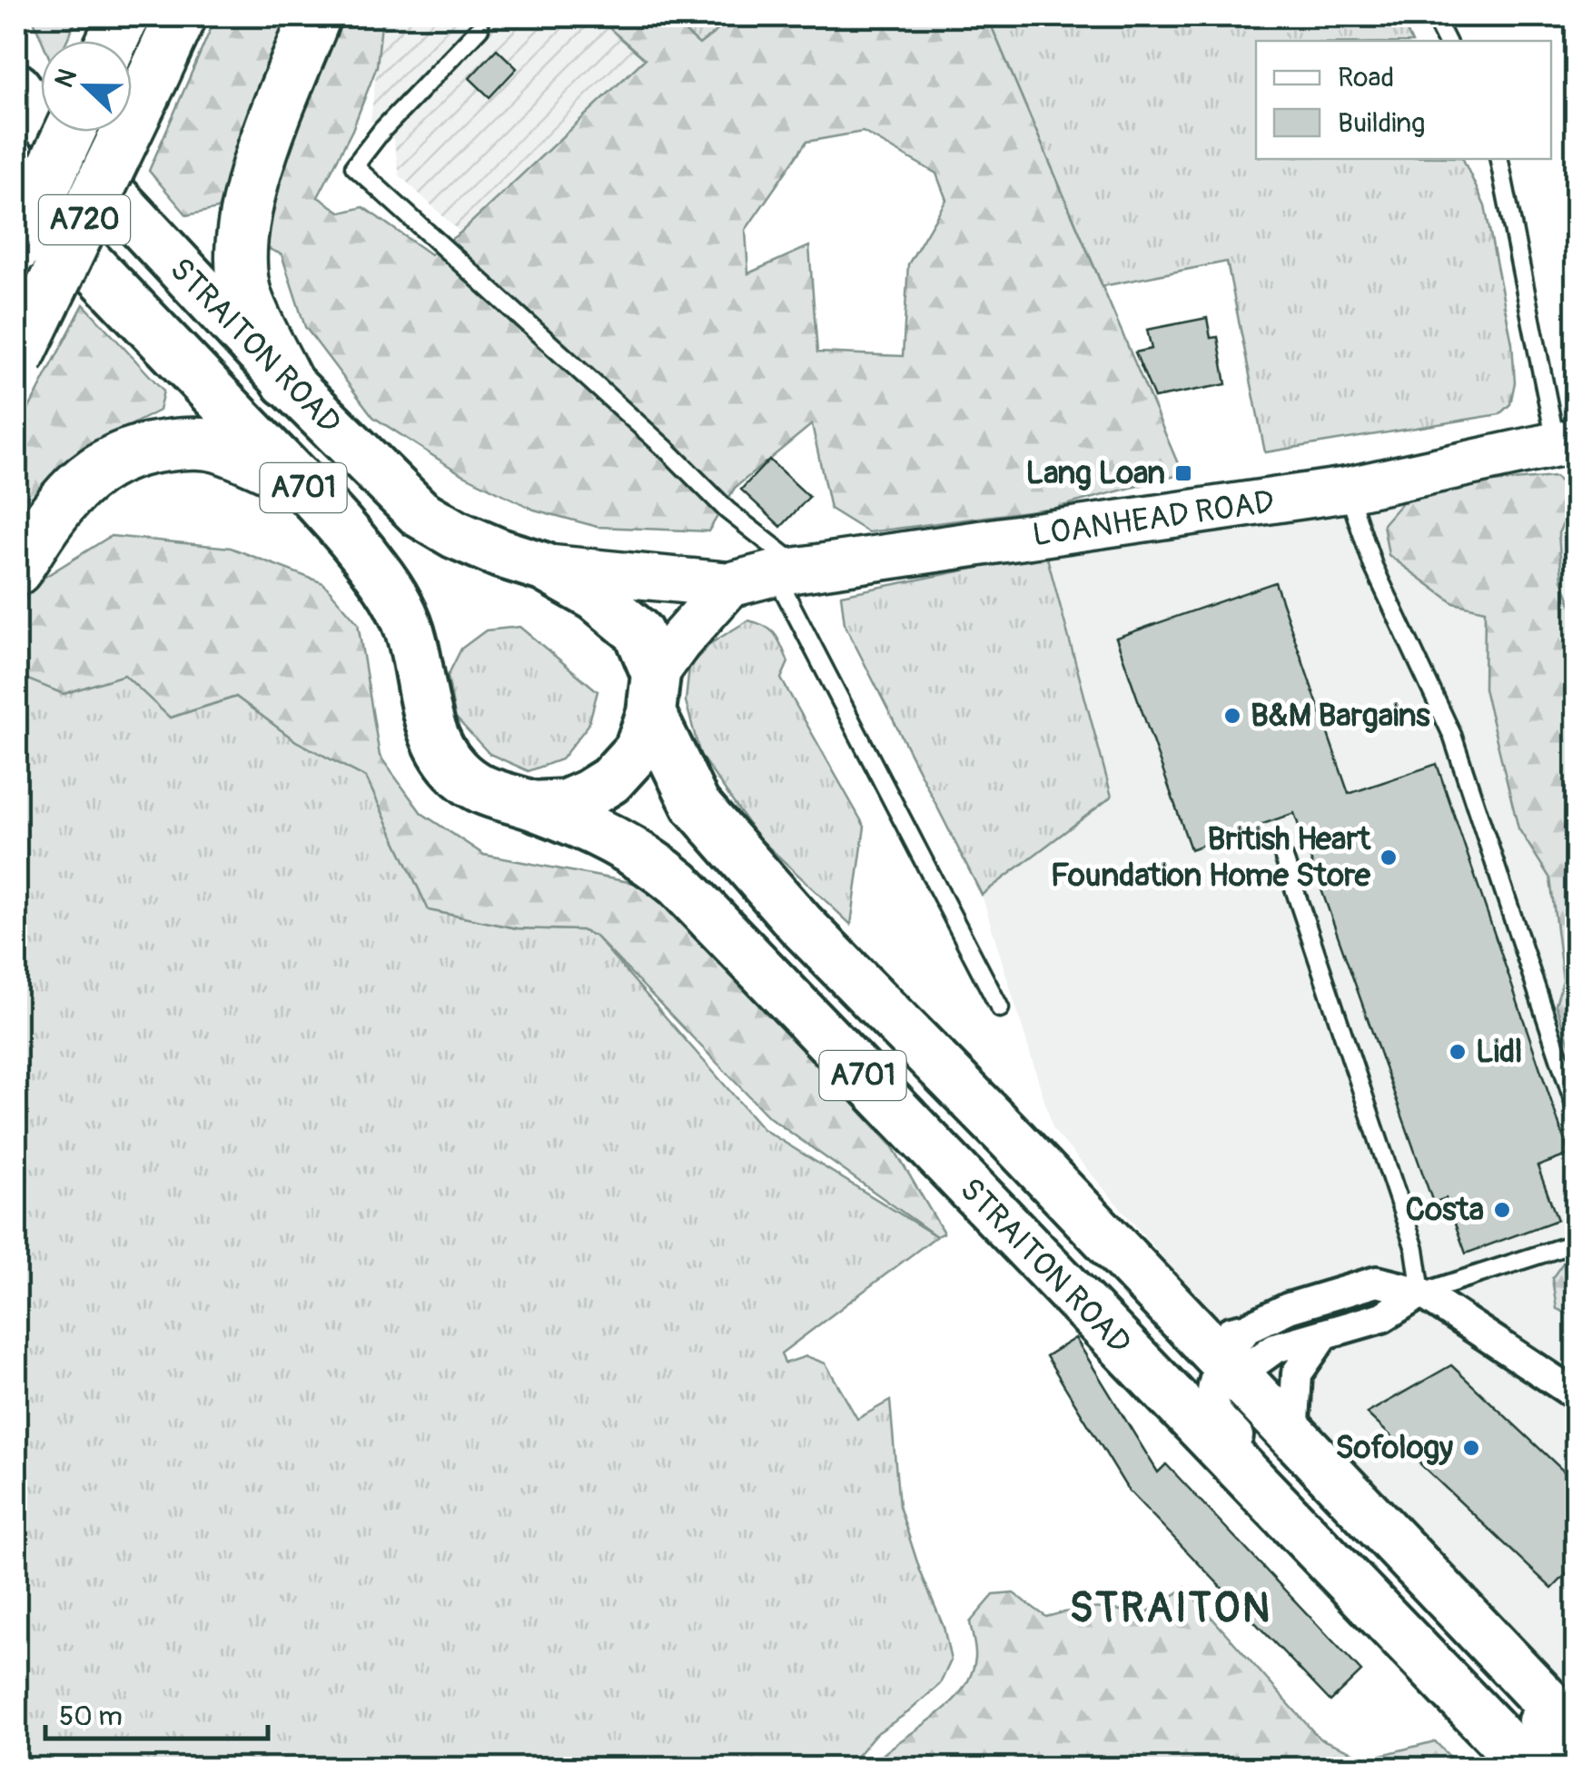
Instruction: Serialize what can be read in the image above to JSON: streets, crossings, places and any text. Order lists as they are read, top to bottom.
{
  "streets": {
    "highway": ["A720"],
    "main road": ["STRAITON ROAD", "A701", "LOANHEAD ROAD"]
  },
  "crossings": [
    ["STRAITON ROAD", "LOANHEAD ROAD"]
  ],
  "districts": ["STRAITON"],
  "places": {
    "transit": ["Lang Loan"],
    "other": [
      "B&M Bargains",
      "British Heart Foundation Home Store",
      "Lidl",
      "Costa",
      "Sofology"
    ]
  },
  "legend": ["Road", "Building"],
  "scale_bar": "50 m",
  "north": "left"
}
